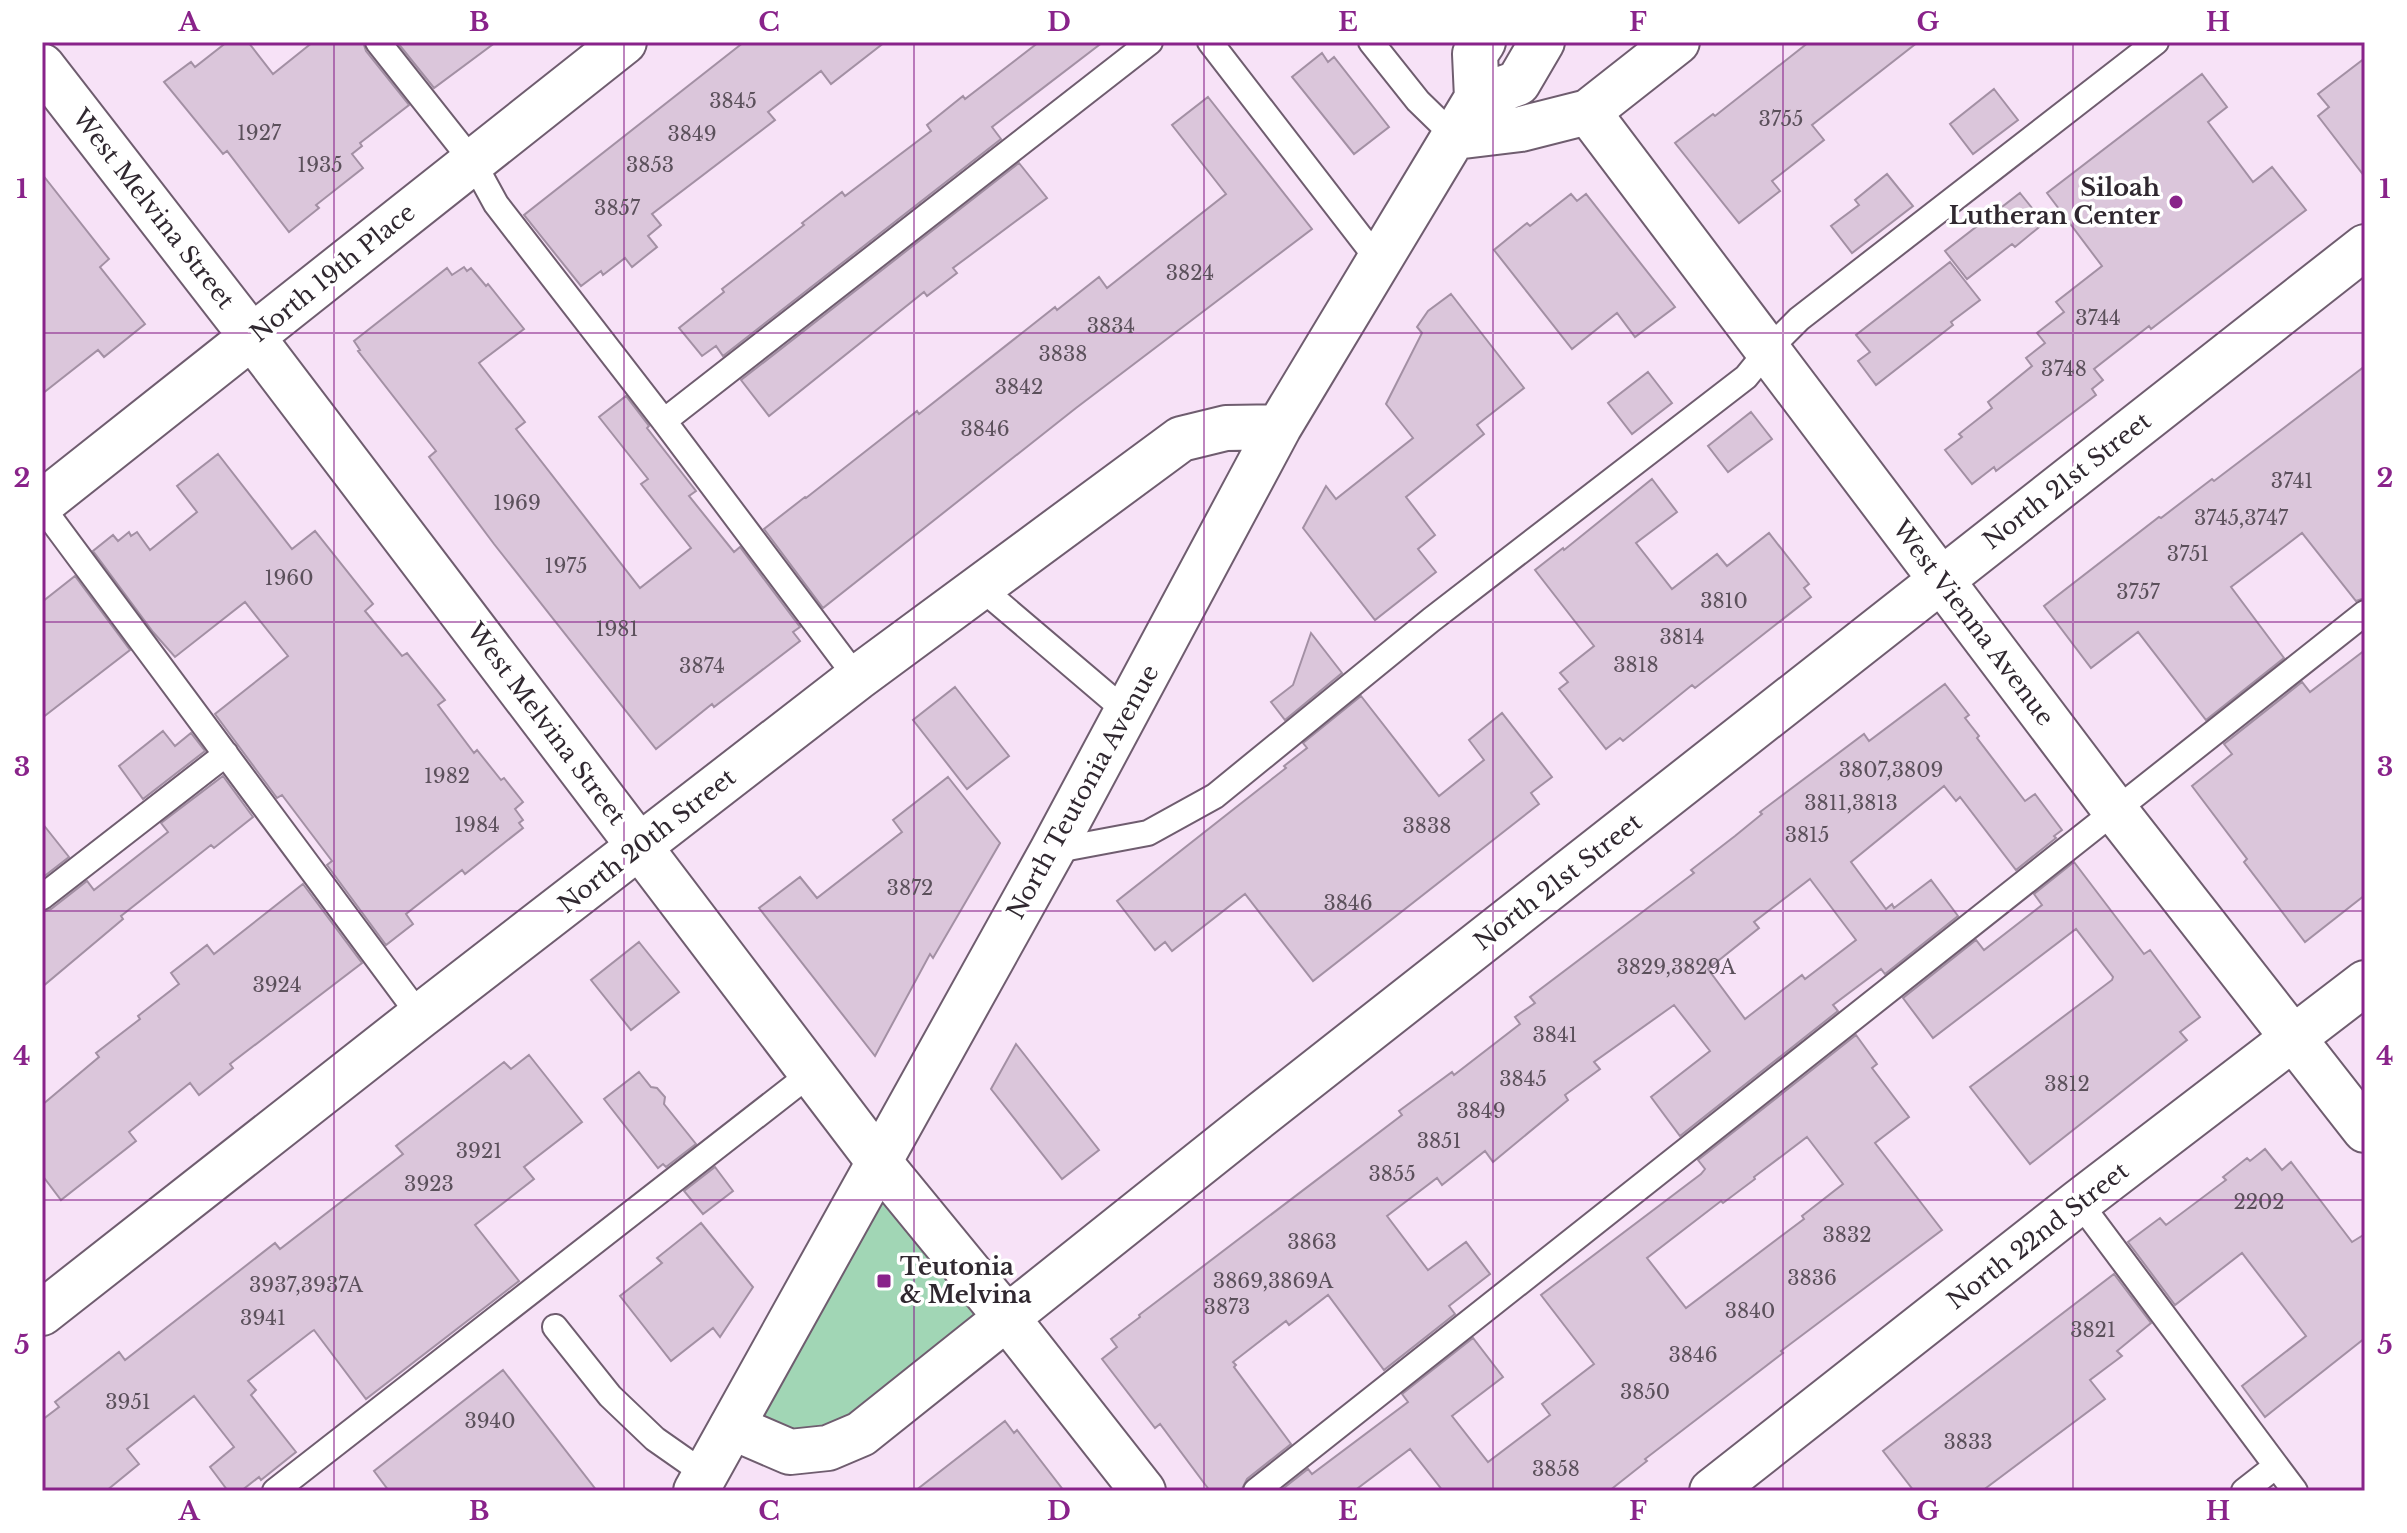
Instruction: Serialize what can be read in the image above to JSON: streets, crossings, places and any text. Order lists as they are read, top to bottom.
{
  "streets": {
    "street": [
      "West Melvina Street",
      "North 19th Place",
      "North 21st Street",
      "West Vienna Avenue",
      "North Teutonia Avenue",
      "North 20th Street",
      "North 22nd Street"
    ]
  },
  "crossings": [
    ["West Melvina Street", "North 19th Place"],
    ["West Melvina Street", "North 21st Street"],
    ["West Melvina Street", "North Teutonia Avenue"],
    ["West Melvina Street", "North 20th Street"],
    ["North 21st Street", "West Vienna Avenue"],
    ["North 21st Street", "North Teutonia Avenue"],
    ["West Vienna Avenue", "North 22nd Street"],
    ["North Teutonia Avenue", "North 20th Street"]
  ],
  "places": {
    "other": ["Siloah Lutheran Center"],
    "transit": ["Teutonia & Melvina"]
  },
  "house_numbers": [
    "3845",
    "3755",
    "1927",
    "3849",
    "1935",
    "3853",
    "3857",
    "3824",
    "3744",
    "3834",
    "3838",
    "3748",
    "3842",
    "3846",
    "3741",
    "1969",
    "3745,3747",
    "3751",
    "1975",
    "1960",
    "3757",
    "3810",
    "1981",
    "3814",
    "3818",
    "3874",
    "3807,3809",
    "1982",
    "3811,3813",
    "1984",
    "3838",
    "3815",
    "3872",
    "3846",
    "3829,3829A",
    "3924",
    "3841",
    "3845",
    "3812",
    "3849",
    "3851",
    "3921",
    "3855",
    "3923",
    "2202",
    "3832",
    "3863",
    "3836",
    "3869,3869A",
    "3937,3937A",
    "3873",
    "3840",
    "3941",
    "3821",
    "3846",
    "3850",
    "3951",
    "3940",
    "3833",
    "3858"
  ],
  "grid": {
    "columns": [
      "A",
      "B",
      "C",
      "D",
      "E",
      "F",
      "G",
      "H"
    ],
    "rows": [
      "1",
      "2",
      "3",
      "4",
      "5"
    ]
  }
}
